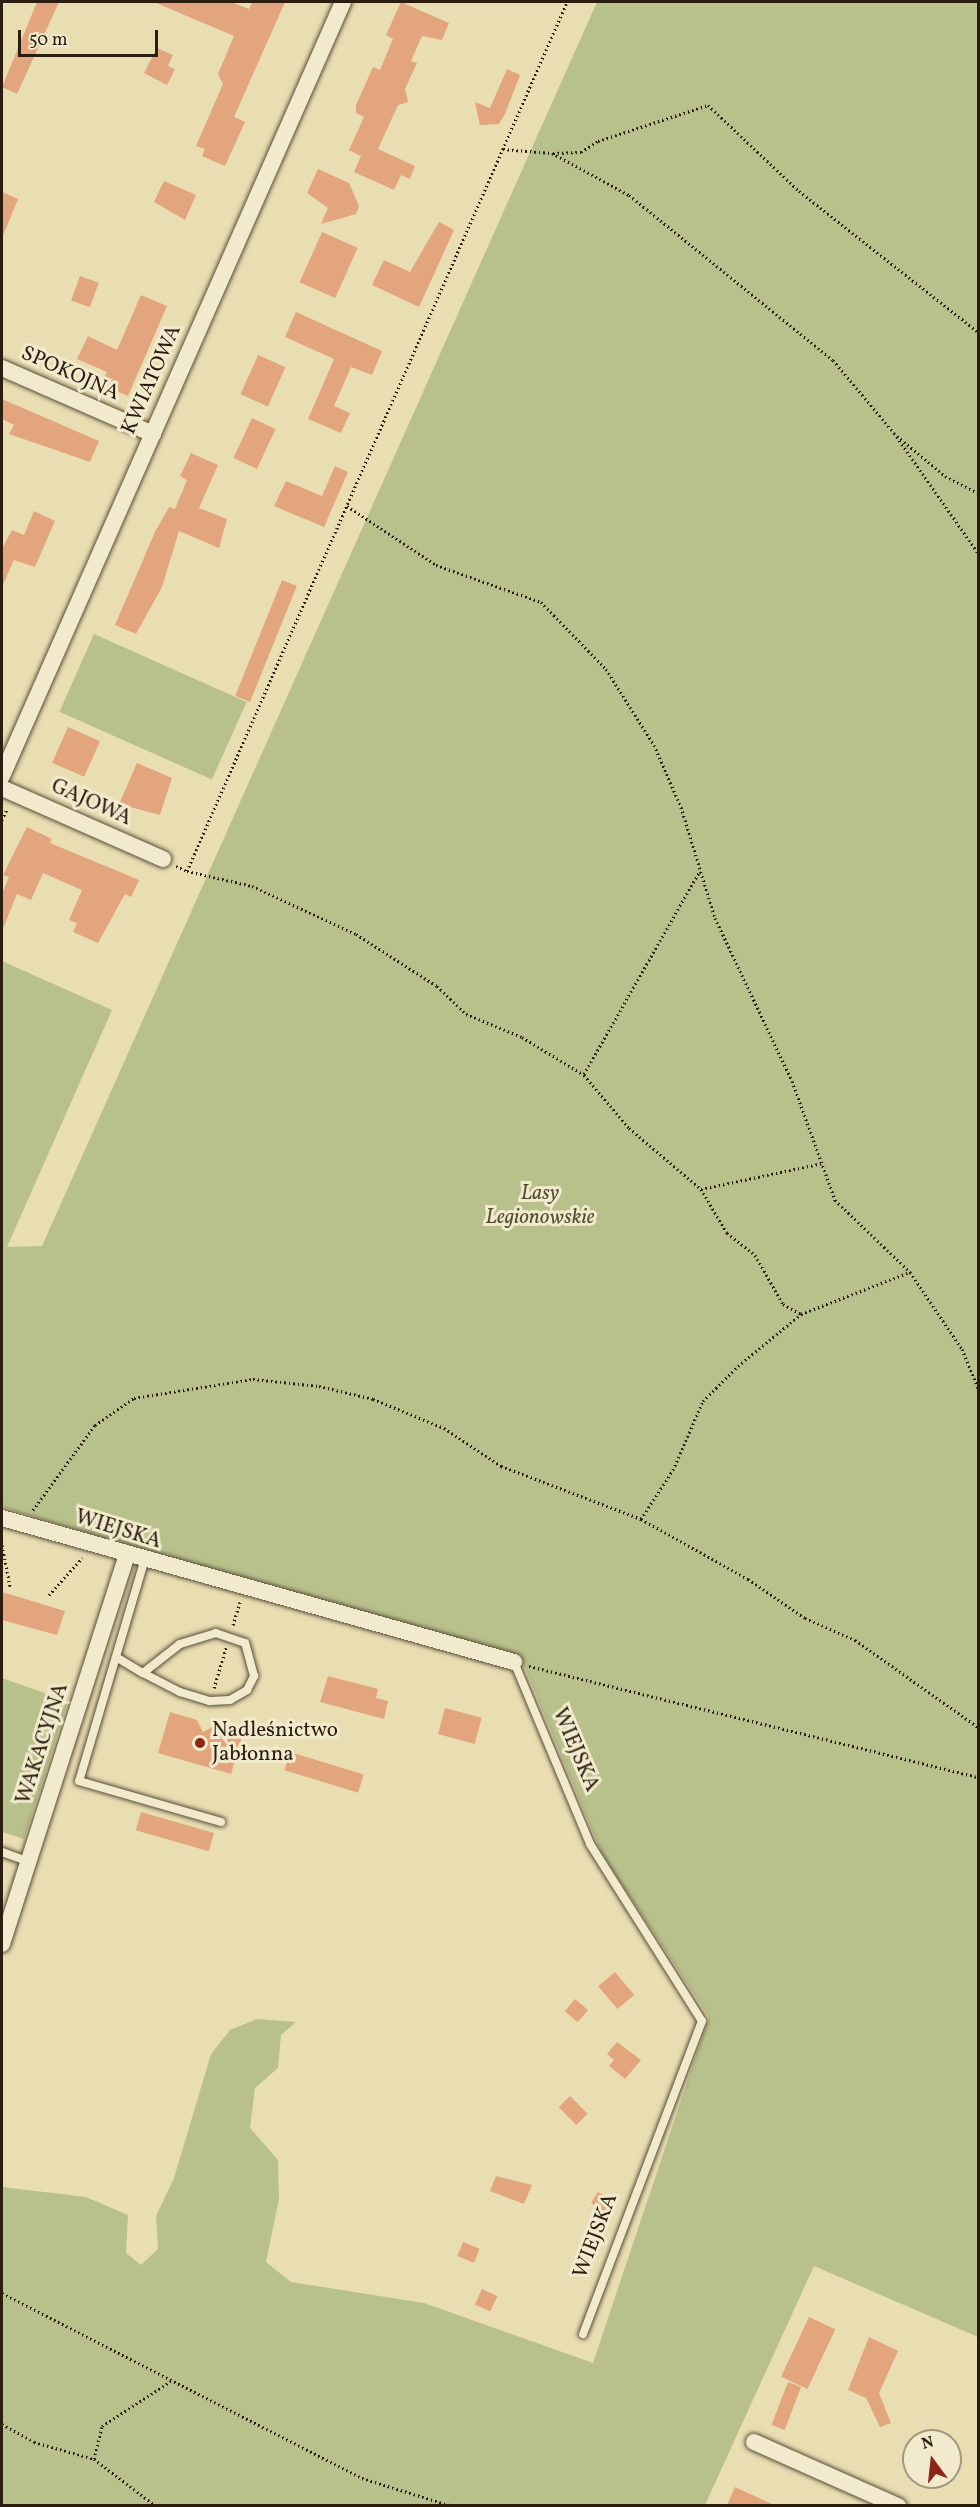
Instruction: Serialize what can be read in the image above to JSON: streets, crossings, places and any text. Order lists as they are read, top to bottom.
{
  "streets": {
    "street": [
      "SPOKOJNA",
      "KWIATOWA",
      "GAJOWA",
      "WIEJSKA",
      "WAKACYJNA"
    ]
  },
  "crossings": [
    ["SPOKOJNA", "KWIATOWA"],
    ["WIEJSKA", "WAKACYJNA"]
  ],
  "parks": ["Lasy Legionowskie"],
  "places": ["Nadleśnictwo Jabłonna"],
  "scale_bar": "50 m",
  "north": "top"
}
